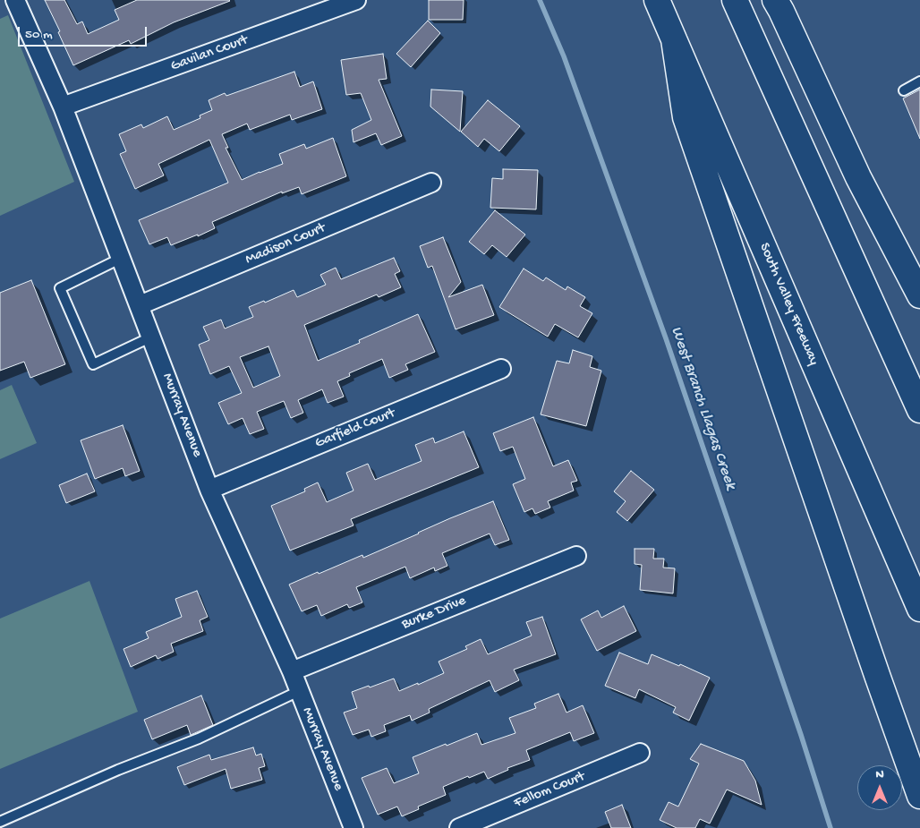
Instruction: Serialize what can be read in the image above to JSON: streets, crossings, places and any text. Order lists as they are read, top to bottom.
{
  "streets": {
    "highway": ["South Valley Freeway"],
    "street": [
      "Gavilan Court",
      "Madison Court",
      "Murray Avenue",
      "Garfield Court",
      "Burke Drive",
      "Fellom Court"
    ]
  },
  "crossings": [
    ["Gavilan Court", "Murray Avenue"],
    ["Madison Court", "Murray Avenue"],
    ["Murray Avenue", "Garfield Court"],
    ["Murray Avenue", "Burke Drive"]
  ],
  "water": ["West Branch Llagas Creek"],
  "scale_bar": "50 m",
  "north": "top"
}
